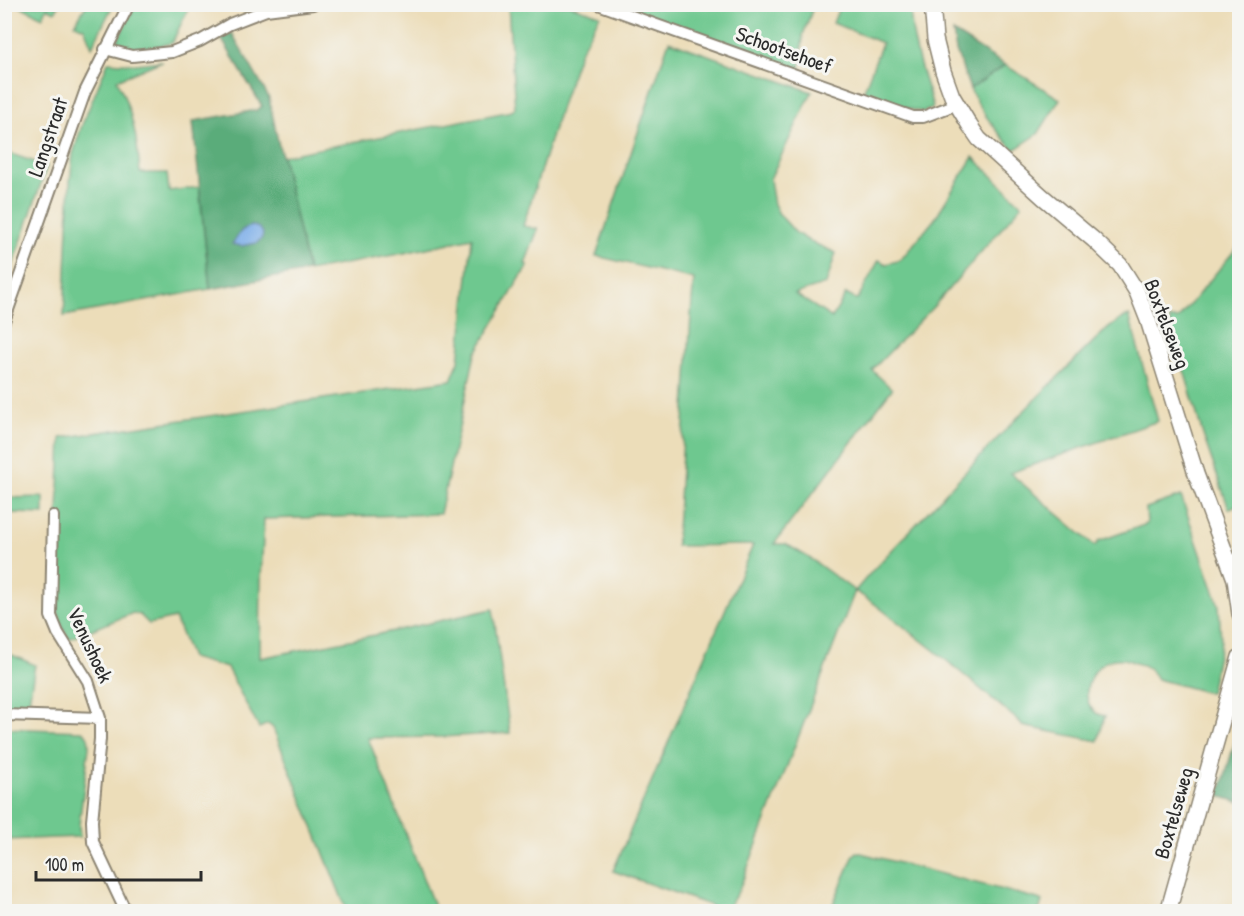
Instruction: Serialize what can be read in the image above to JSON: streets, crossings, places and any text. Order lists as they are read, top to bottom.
{
  "streets": {
    "main road": ["Boxtelseweg"],
    "street": ["Schootsehoef", "Langstraat", "Venushoek"]
  },
  "crossings": [
    ["Schootsehoef", "Boxtelseweg"]
  ],
  "scale_bar": "100 m"
}
